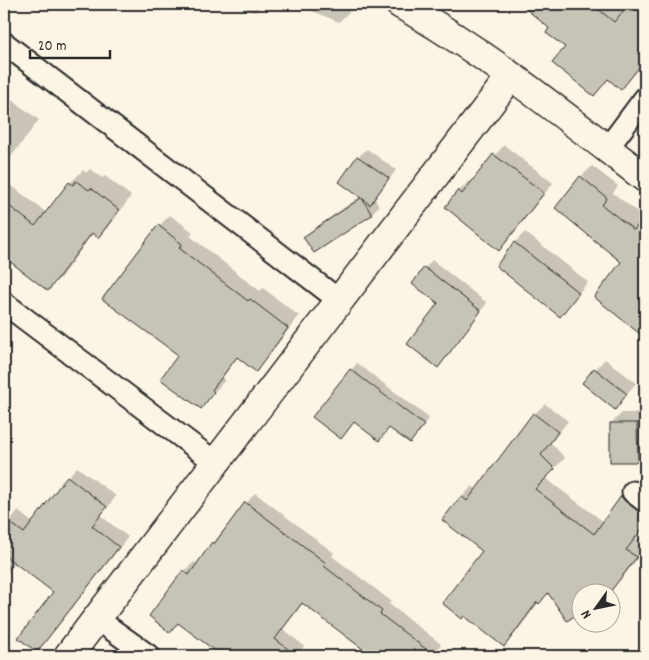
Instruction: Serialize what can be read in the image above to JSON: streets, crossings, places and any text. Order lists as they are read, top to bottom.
{
  "scale_bar": "20 m",
  "north": "bottom left"
}
